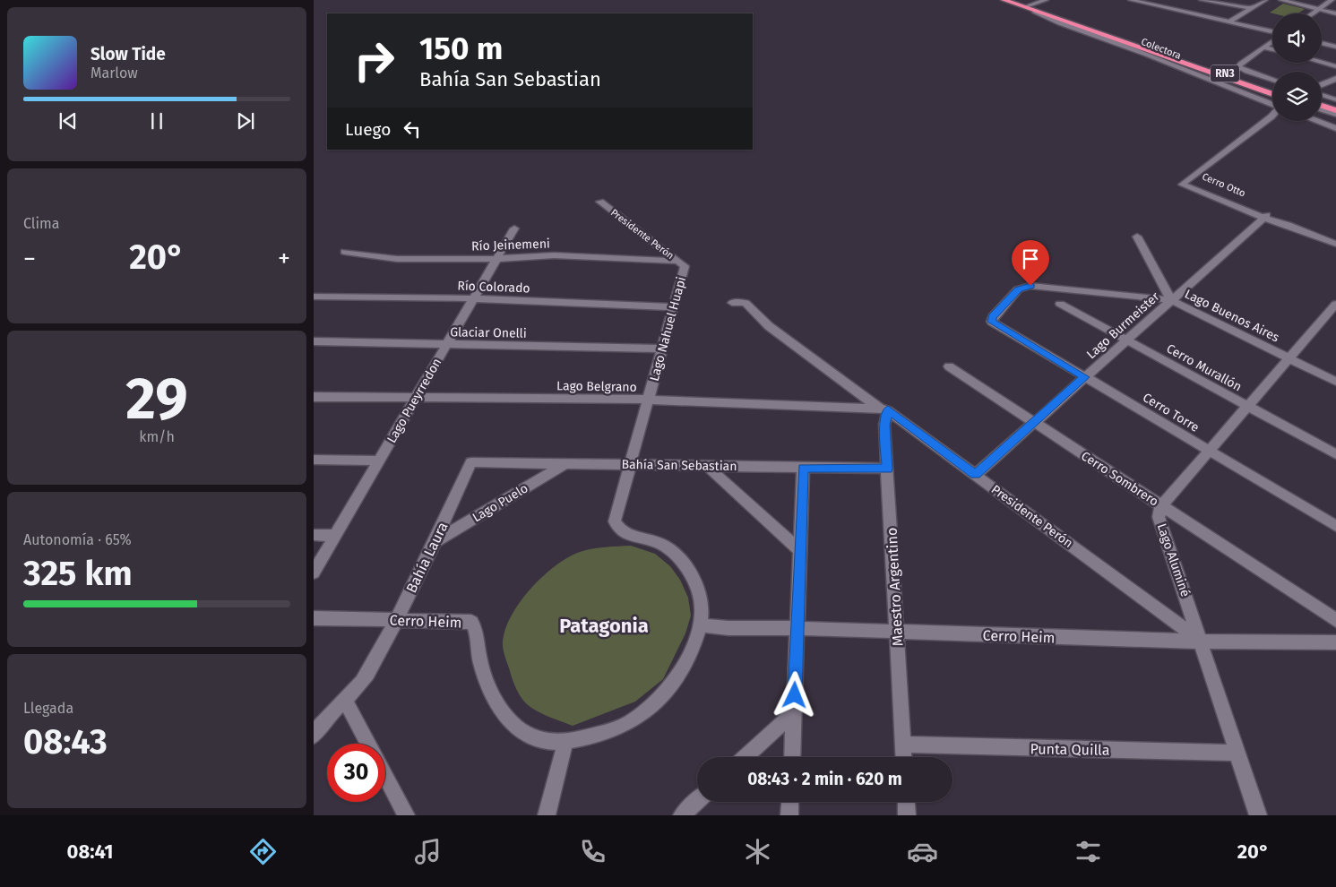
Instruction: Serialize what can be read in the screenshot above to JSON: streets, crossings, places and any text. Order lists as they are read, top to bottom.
{
  "streets": {
    "highway": ["RN3"],
    "street": [
      "Colectora",
      "Cerro Otto",
      "Presidente Perón",
      "Río Jeinemeni",
      "Río Colorado",
      "Lago Buenos Aires",
      "Lago Burmeister",
      "Lago Nahuel Huapi",
      "Glaciar Onelli",
      "Cerro Murallón",
      "Lago Belgrano",
      "Lago Pueyrredon",
      "Cerro Torre",
      "Bahía San Sebastian",
      "Cerro Sombrero",
      "Lago Puelo",
      "Bahía Laura",
      "Lago Aluminé",
      "Maestro Argentino",
      "Cerro Heim",
      "Punta Quilla"
    ]
  },
  "crossings": [
    ["Colectora", "RN3"],
    ["Cerro Otto", "Lago Burmeister"],
    ["Presidente Perón", "Río Jeinemeni"],
    ["Presidente Perón", "Lago Burmeister"],
    ["Presidente Perón", "Lago Nahuel Huapi"],
    ["Presidente Perón", "Lago Belgrano"],
    ["Presidente Perón", "Lago Aluminé"],
    ["Presidente Perón", "Maestro Argentino"],
    ["Presidente Perón", "Cerro Heim"],
    ["Río Jeinemeni", "Lago Nahuel Huapi"],
    ["Río Jeinemeni", "Lago Pueyrredon"],
    ["Río Colorado", "Lago Nahuel Huapi"],
    ["Río Colorado", "Lago Pueyrredon"],
    ["Lago Buenos Aires", "Lago Burmeister"],
    ["Lago Buenos Aires", "Cerro Torre"],
    ["Lago Buenos Aires", "Lago Aluminé"],
    ["Lago Burmeister", "Cerro Murallón"],
    ["Lago Burmeister", "Cerro Torre"],
    ["Lago Burmeister", "Cerro Sombrero"],
    ["Lago Nahuel Huapi", "Glaciar Onelli"],
    ["Lago Nahuel Huapi", "Lago Belgrano"],
    ["Lago Nahuel Huapi", "Bahía San Sebastian"],
    ["Lago Nahuel Huapi", "Cerro Heim"],
    ["Glaciar Onelli", "Lago Pueyrredon"],
    ["Cerro Murallón", "Lago Aluminé"],
    ["Lago Belgrano", "Lago Pueyrredon"],
    ["Lago Belgrano", "Maestro Argentino"],
    ["Cerro Torre", "Lago Aluminé"],
    ["Bahía San Sebastian", "Lago Puelo"],
    ["Bahía San Sebastian", "Bahía Laura"],
    ["Bahía San Sebastian", "Maestro Argentino"],
    ["Cerro Sombrero", "Lago Aluminé"],
    ["Lago Puelo", "Bahía Laura"],
    ["Bahía Laura", "Cerro Heim"],
    ["Lago Aluminé", "Cerro Heim"],
    ["Lago Aluminé", "Punta Quilla"],
    ["Maestro Argentino", "Cerro Heim"],
    ["Maestro Argentino", "Punta Quilla"]
  ],
  "districts": ["Patagonia"],
  "page": {
    "turn": ["150 m", "Bahía San Sebastian"],
    "song": ["Slow Tide", "Marlow"],
    "then": "Luego",
    "tile": [
      "Clima",
      ["29", "km/h"],
      ["Autonomía · 65%", "325 km"],
      ["Llegada", "08:43"]
    ],
    "heat": ["−", "20°", "+"],
    "limit": "30",
    "trip": "08:43 · 2 min · 620 m",
    "tabs": ["08:41", "20°"]
  }
}
